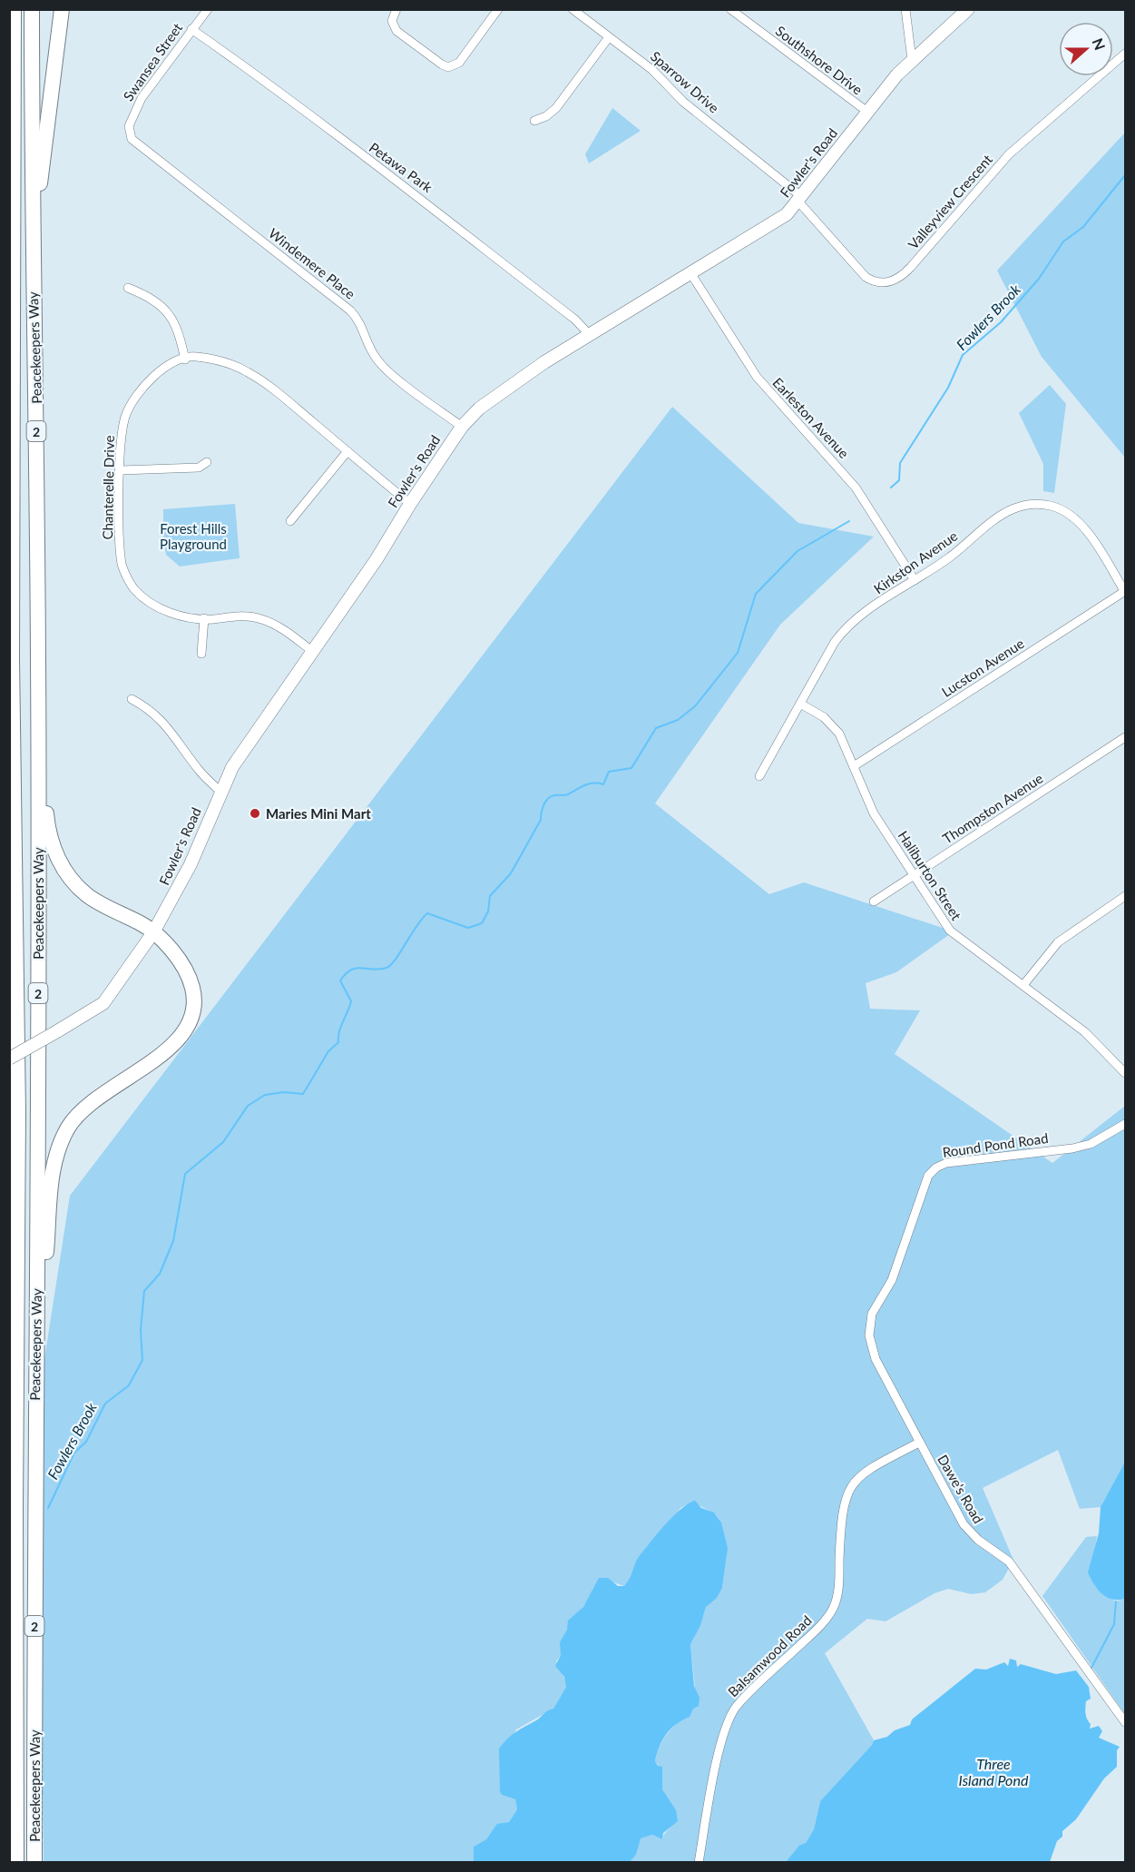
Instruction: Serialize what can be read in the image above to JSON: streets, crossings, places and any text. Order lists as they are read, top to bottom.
{
  "streets": {
    "highway": ["Peacekeepers Way", "2"],
    "street": [
      "Southshore Drive",
      "Swansea Street",
      "Sparrow Drive",
      "Fowler's Road",
      "Petawa Park",
      "Valleyview Crescent",
      "Windemere Place",
      "Earleston Avenue",
      "Chanterelle Drive",
      "Kirkston Avenue",
      "Lucston Avenue",
      "Thompston Avenue",
      "Haliburton Street",
      "Round Pond Road",
      "Dawe's Road",
      "Balsamwood Road"
    ]
  },
  "crossings": [
    ["Southshore Drive", "Fowler's Road"],
    ["Swansea Street", "Petawa Park"],
    ["Swansea Street", "Windemere Place"],
    ["Sparrow Drive", "Fowler's Road"],
    ["Sparrow Drive", "Valleyview Crescent"],
    ["Fowler's Road", "Petawa Park"],
    ["Fowler's Road", "Valleyview Crescent"],
    ["Fowler's Road", "Windemere Place"],
    ["Fowler's Road", "Earleston Avenue"],
    ["Fowler's Road", "Chanterelle Drive"],
    ["Earleston Avenue", "Kirkston Avenue"],
    ["Kirkston Avenue", "Lucston Avenue"],
    ["Kirkston Avenue", "Haliburton Street"],
    ["Lucston Avenue", "Haliburton Street"],
    ["Thompston Avenue", "Haliburton Street"],
    ["Round Pond Road", "Dawe's Road"],
    ["Dawe's Road", "Balsamwood Road"]
  ],
  "water": ["Fowlers Brook", "Three Island Pond"],
  "parks": ["Forest Hills Playground"],
  "places": ["Maries Mini Mart"],
  "north": "right"
}
